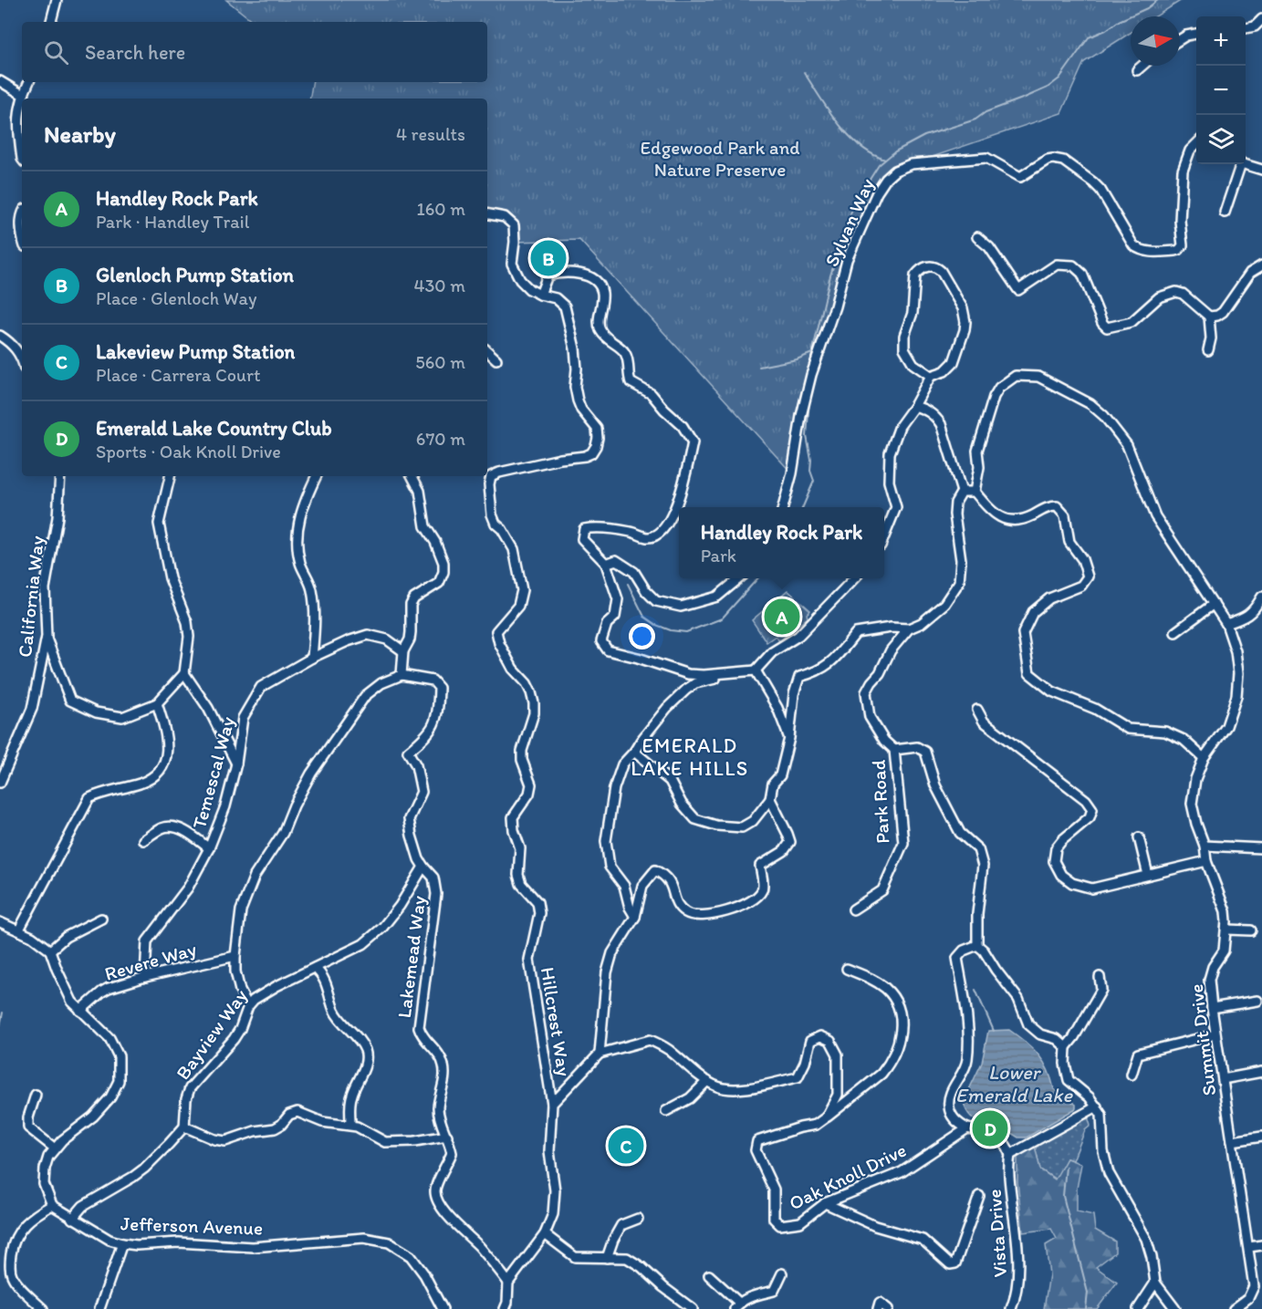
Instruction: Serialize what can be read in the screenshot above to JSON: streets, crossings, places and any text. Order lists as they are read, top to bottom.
{
  "streets": {
    "street": [
      "Sylvan Way",
      "California Way",
      "Temescal Way",
      "Park Road",
      "Lakemead Way",
      "Revere Way",
      "Hillcrest Way",
      "Bayview Way",
      "Summit Drive",
      "Oak Knoll Drive",
      "Jefferson Avenue",
      "Vista Drive"
    ]
  },
  "crossings": [
    ["Temescal Way", "Revere Way"],
    ["Lakemead Way", "Bayview Way"]
  ],
  "districts": ["EMERALD LAKE HILLS"],
  "water": ["Lower Emerald Lake"],
  "parks": ["Edgewood Park and Nature Preserve"],
  "north": "right",
  "page": {
    "map_buttons": ["+", "−"],
    "search": "Search here",
    "heading": ["Nearby", "4 results"],
    "list": [
      {
        "mark": "A",
        "name": "Handley Rock Park",
        "note": "Park · Handley Trail",
        "value": "160 m"
      },
      {
        "mark": "B",
        "name": "Glenloch Pump Station",
        "note": "Place · Glenloch Way",
        "value": "430 m"
      },
      {
        "mark": "C",
        "name": "Lakeview Pump Station",
        "note": "Place · Carrera Court",
        "value": "560 m"
      },
      {
        "mark": "D",
        "name": "Emerald Lake Country Club",
        "note": "Sports · Oak Knoll Drive",
        "value": "670 m"
      }
    ],
    "pins": [
      "B",
      "A",
      "D",
      "C"
    ],
    "popup": ["Handley Rock Park", "Park"]
  }
}
